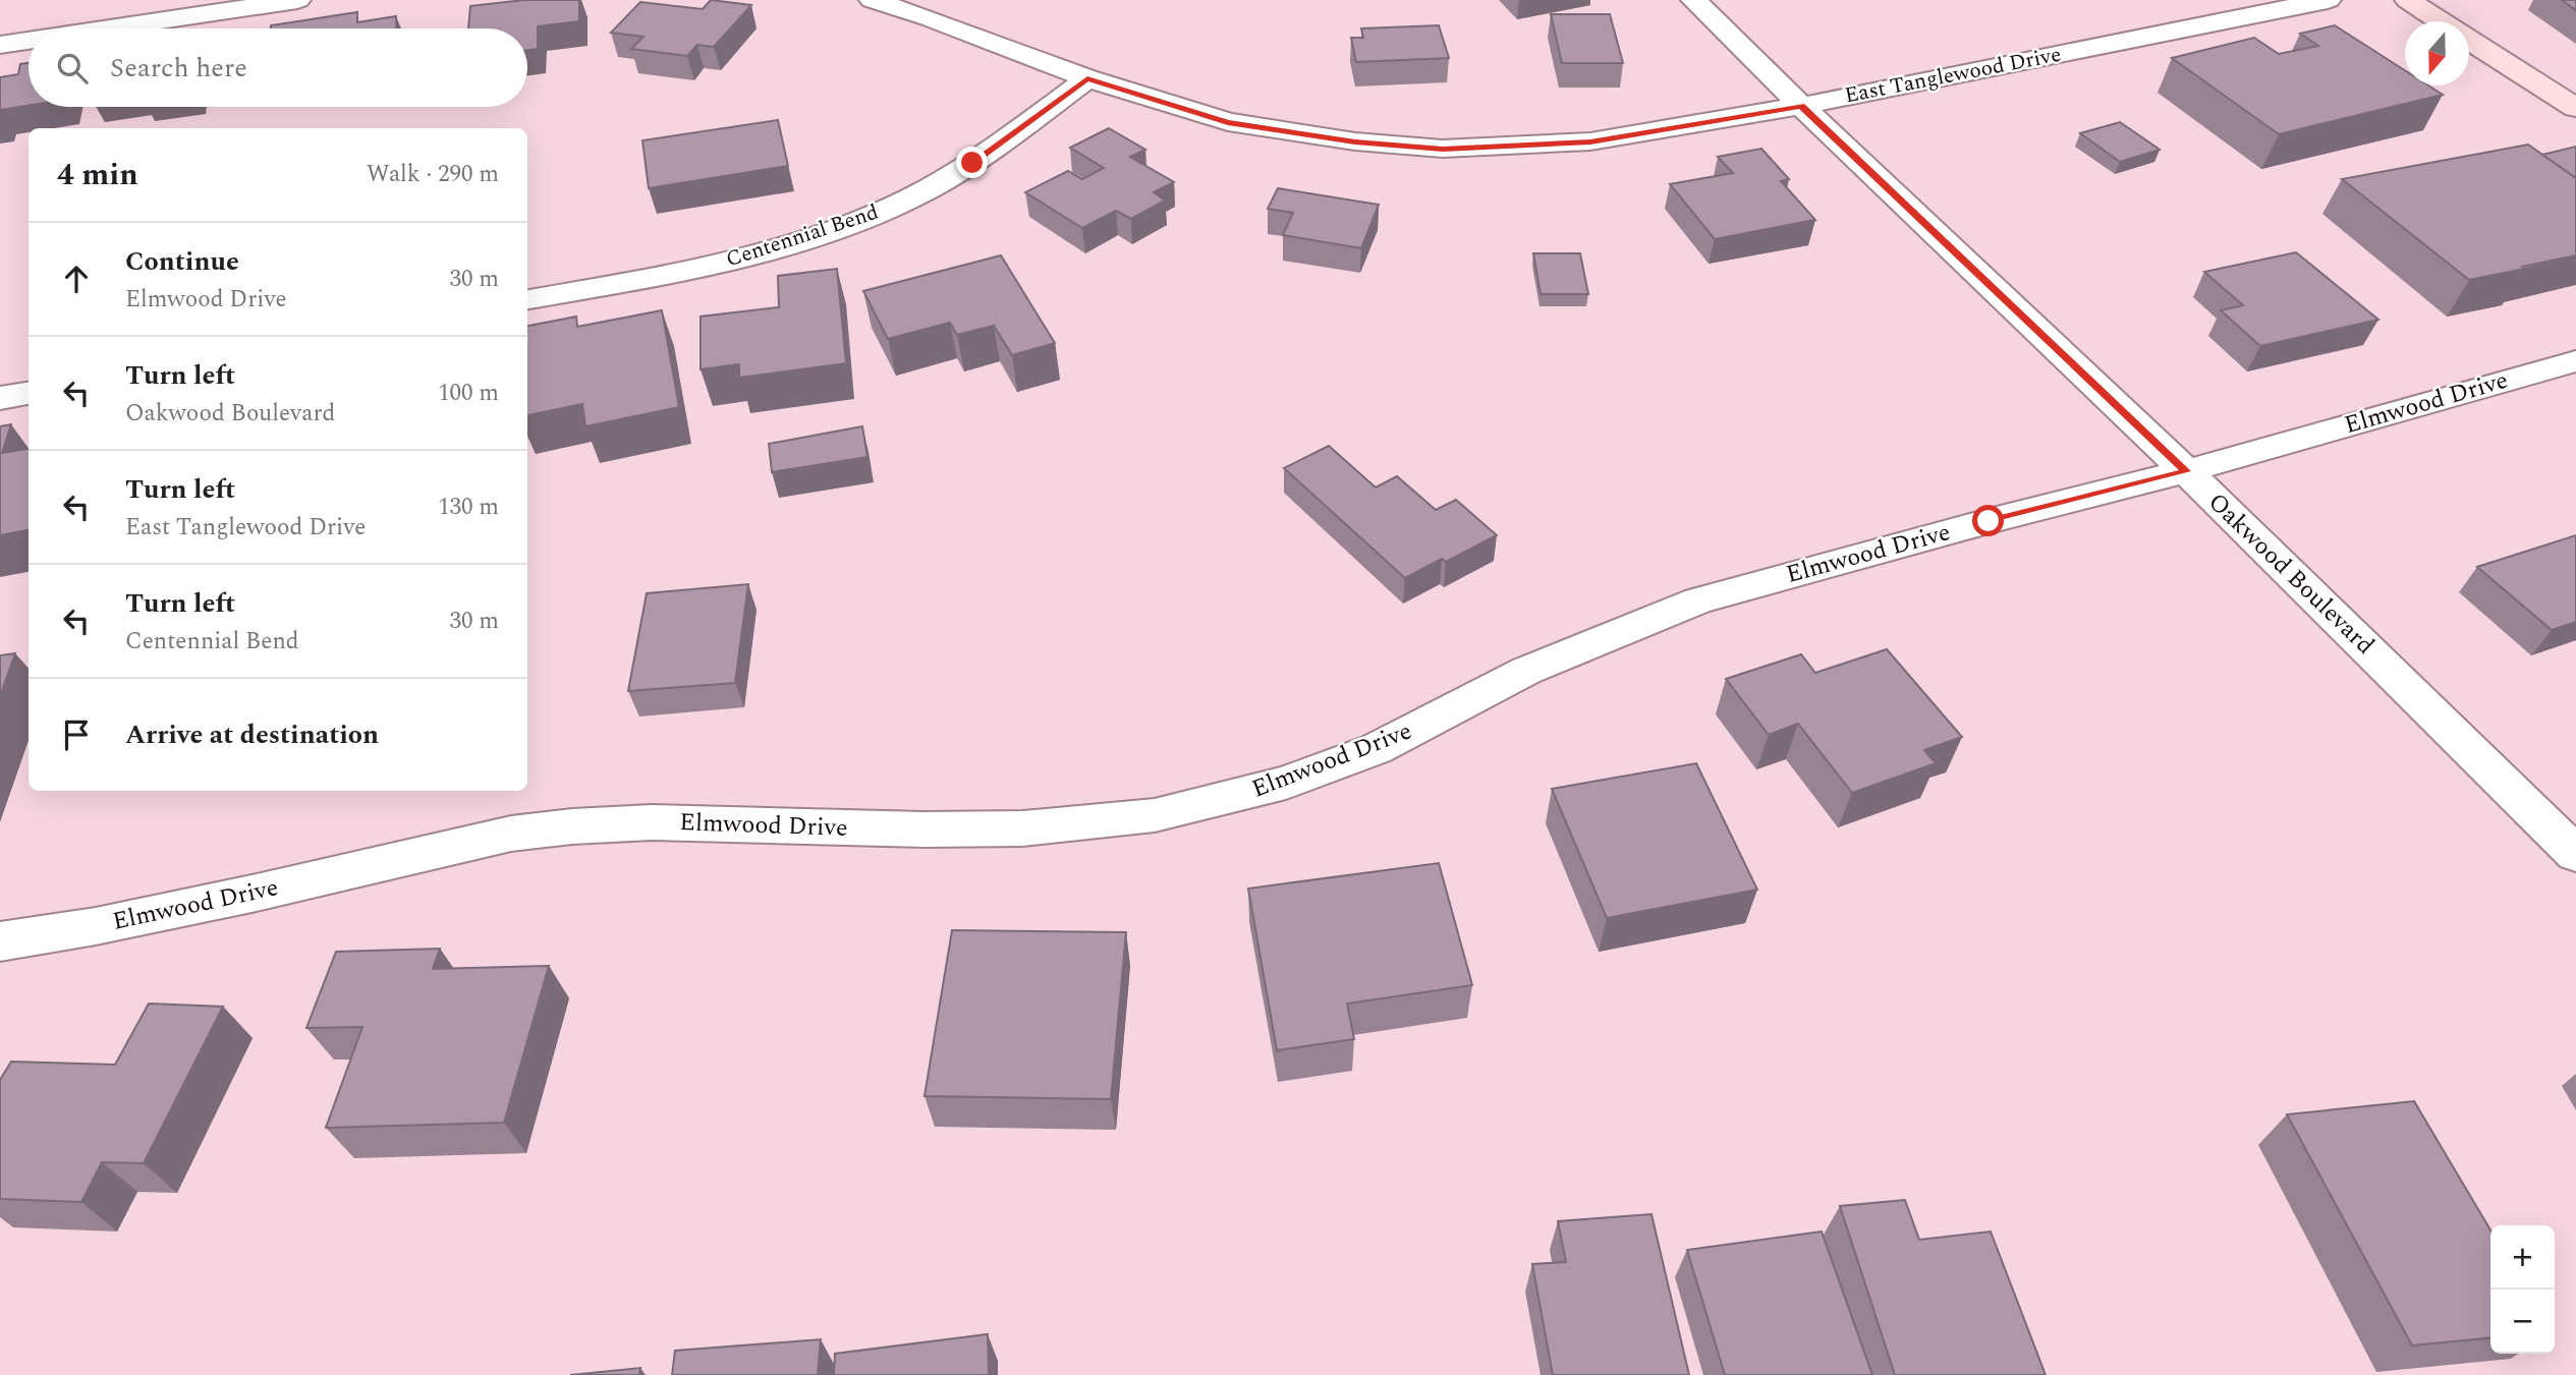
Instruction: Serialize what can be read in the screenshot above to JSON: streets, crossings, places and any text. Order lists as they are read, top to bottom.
{
  "streets": {
    "street": [
      "East Tanglewood Drive",
      "Centennial Bend",
      "Elmwood Drive",
      "Oakwood Boulevard"
    ]
  },
  "crossings": [
    ["East Tanglewood Drive", "Centennial Bend"],
    ["East Tanglewood Drive", "Oakwood Boulevard"],
    ["Elmwood Drive", "Oakwood Boulevard"]
  ],
  "north": "bottom",
  "page": {
    "search": "Search here",
    "heading": ["4 min", "Walk · 290 m"],
    "list": [
      ["Continue", "Elmwood Drive", "30 m"],
      ["Turn left", "Oakwood Boulevard", "100 m"],
      ["Turn left", "East Tanglewood Drive", "130 m"],
      ["Turn left", "Centennial Bend", "30 m"],
      "Arrive at destination"
    ],
    "map_buttons": ["+", "−"]
  }
}
